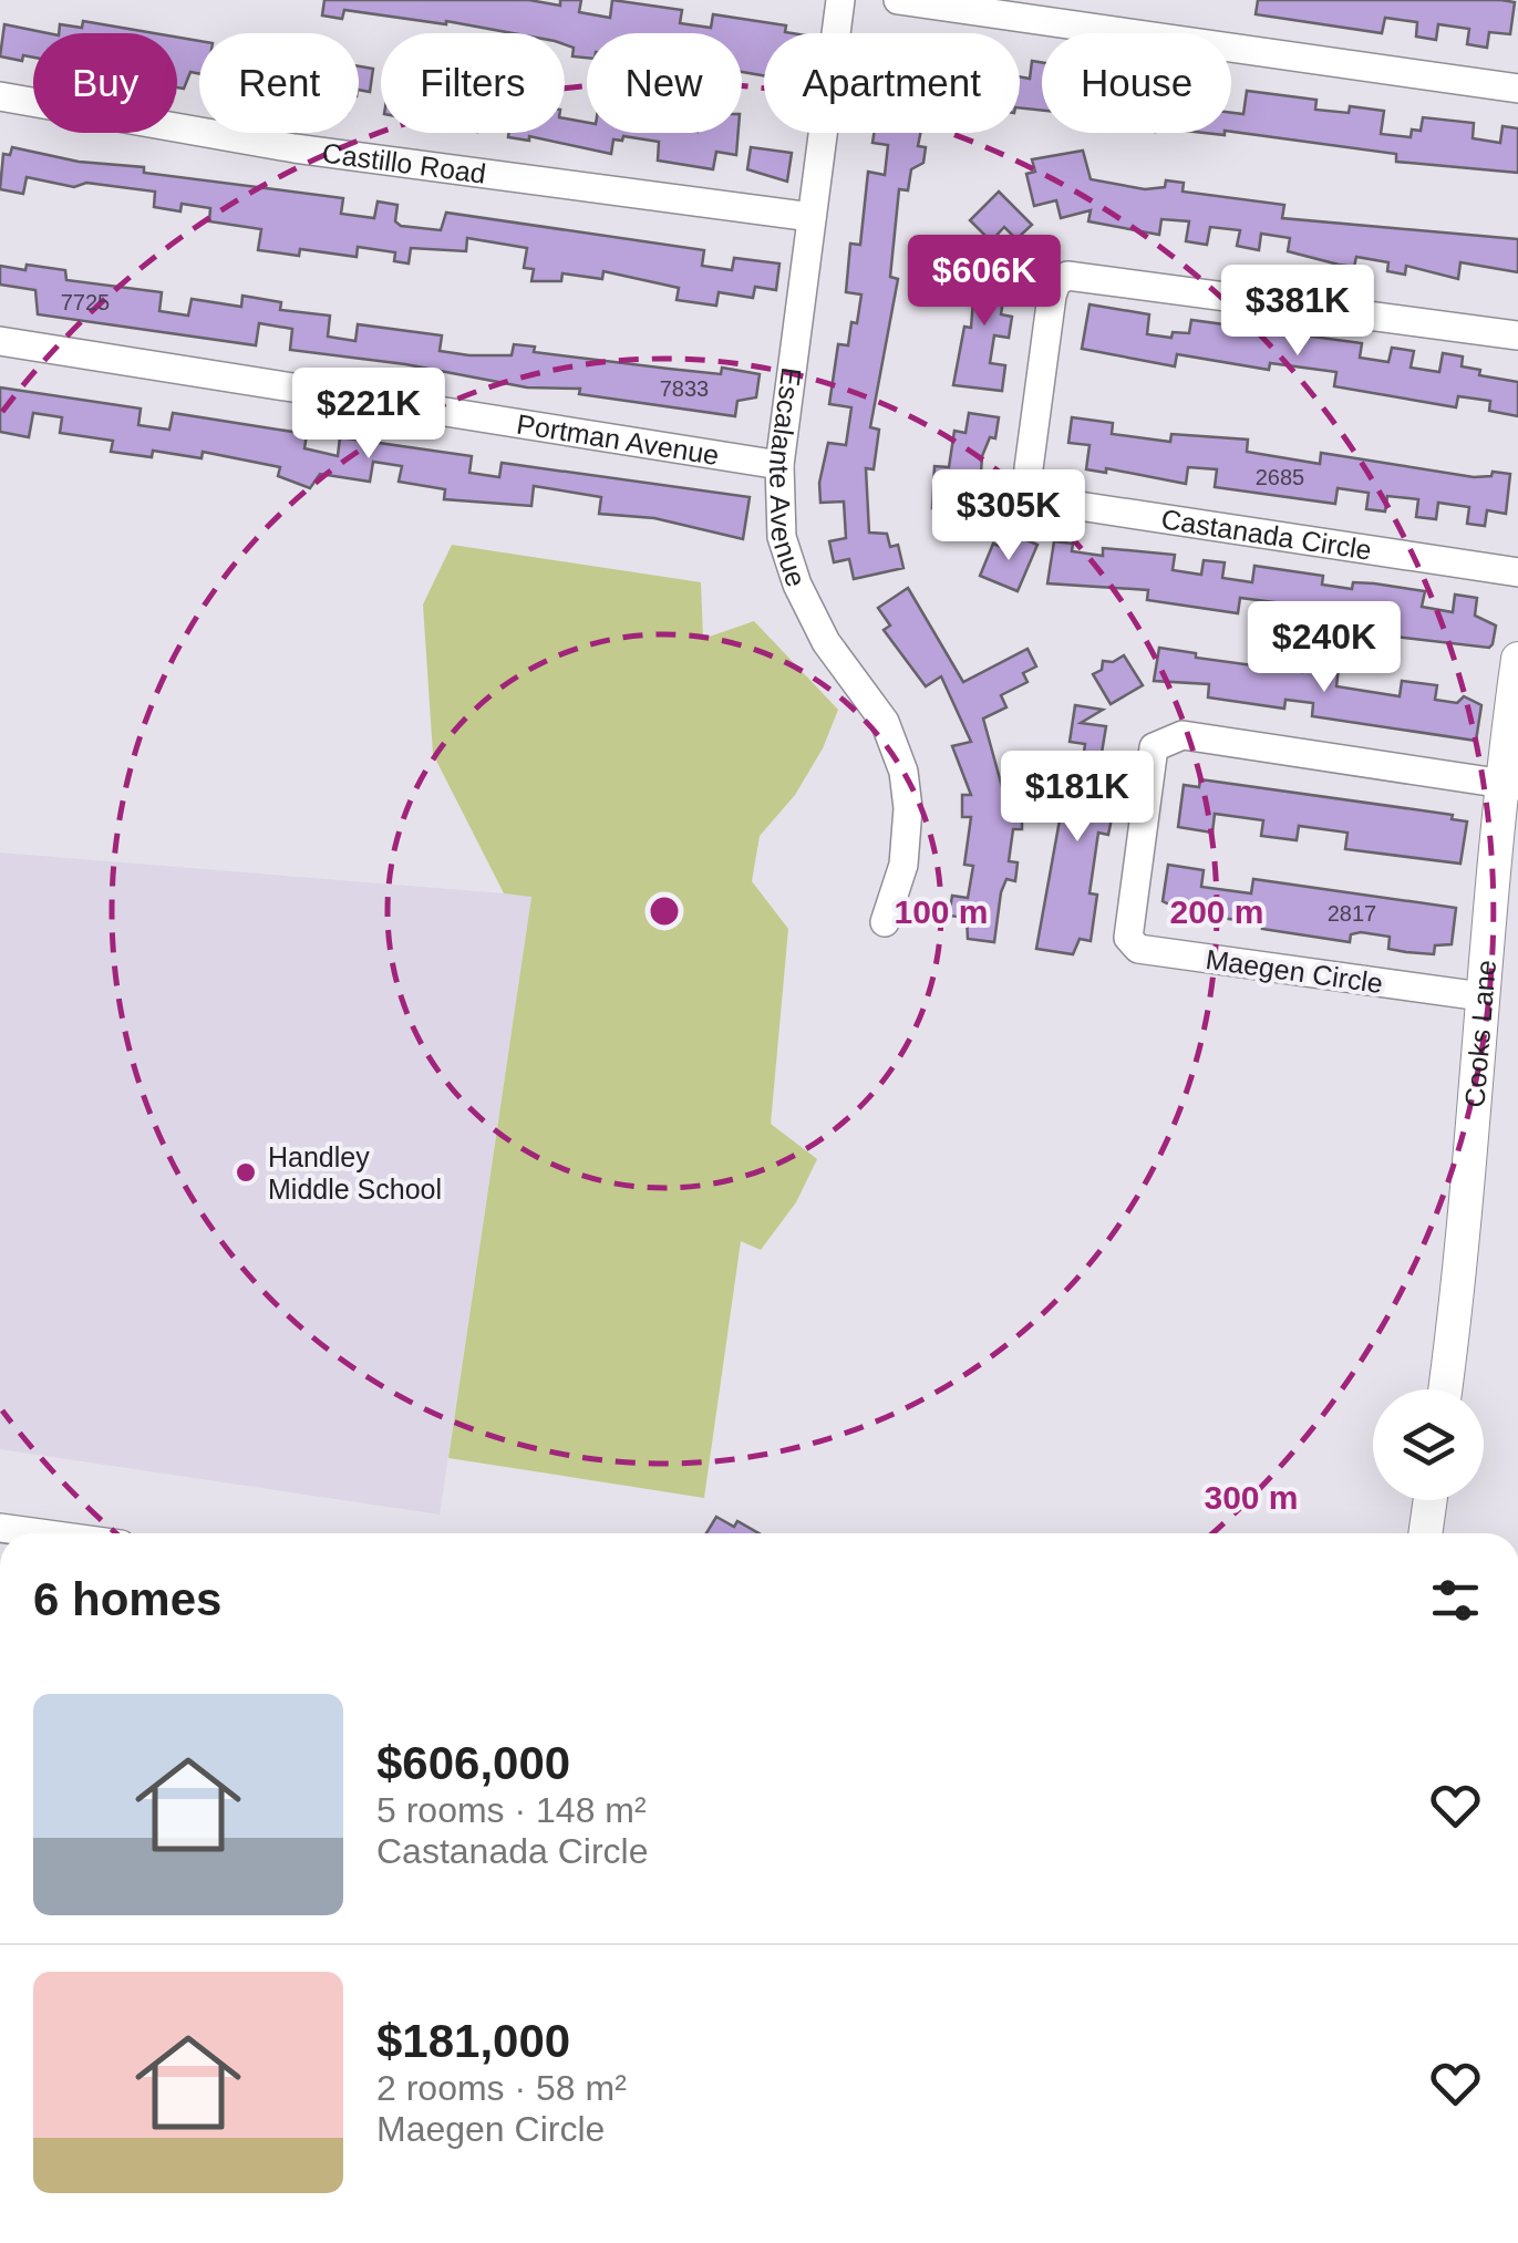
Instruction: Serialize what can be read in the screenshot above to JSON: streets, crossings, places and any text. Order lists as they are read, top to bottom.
{
  "streets": {
    "main road": ["Cooks Lane"],
    "street": [
      "Castillo Road",
      "Portman Avenue",
      "Escalante Avenue",
      "Castanada Circle",
      "Maegen Circle"
    ]
  },
  "crossings": [
    ["Castillo Road", "Escalante Avenue"],
    ["Portman Avenue", "Escalante Avenue"],
    ["Maegen Circle", "Cooks Lane"]
  ],
  "places": ["Handley Middle School"],
  "house_numbers": [
    "7725",
    "7833",
    "2685",
    "2817"
  ],
  "page": {
    "chip": [
      "Buy",
      "Rent",
      "Filters",
      "New",
      "Apartment",
      "House"
    ],
    "price": [
      "$606K",
      "$381K",
      "$221K",
      "$305K",
      "$240K",
      "$181K"
    ],
    "heading": "6 homes",
    "list": [
      {
        "name": "$606,000",
        "note": "5 rooms · 148 m² · Castanada Circle"
      },
      {
        "name": "$181,000",
        "note": "2 rooms · 58 m² · Maegen Circle"
      }
    ]
  },
  "rings": ["100 m", "200 m", "300 m"]
}
